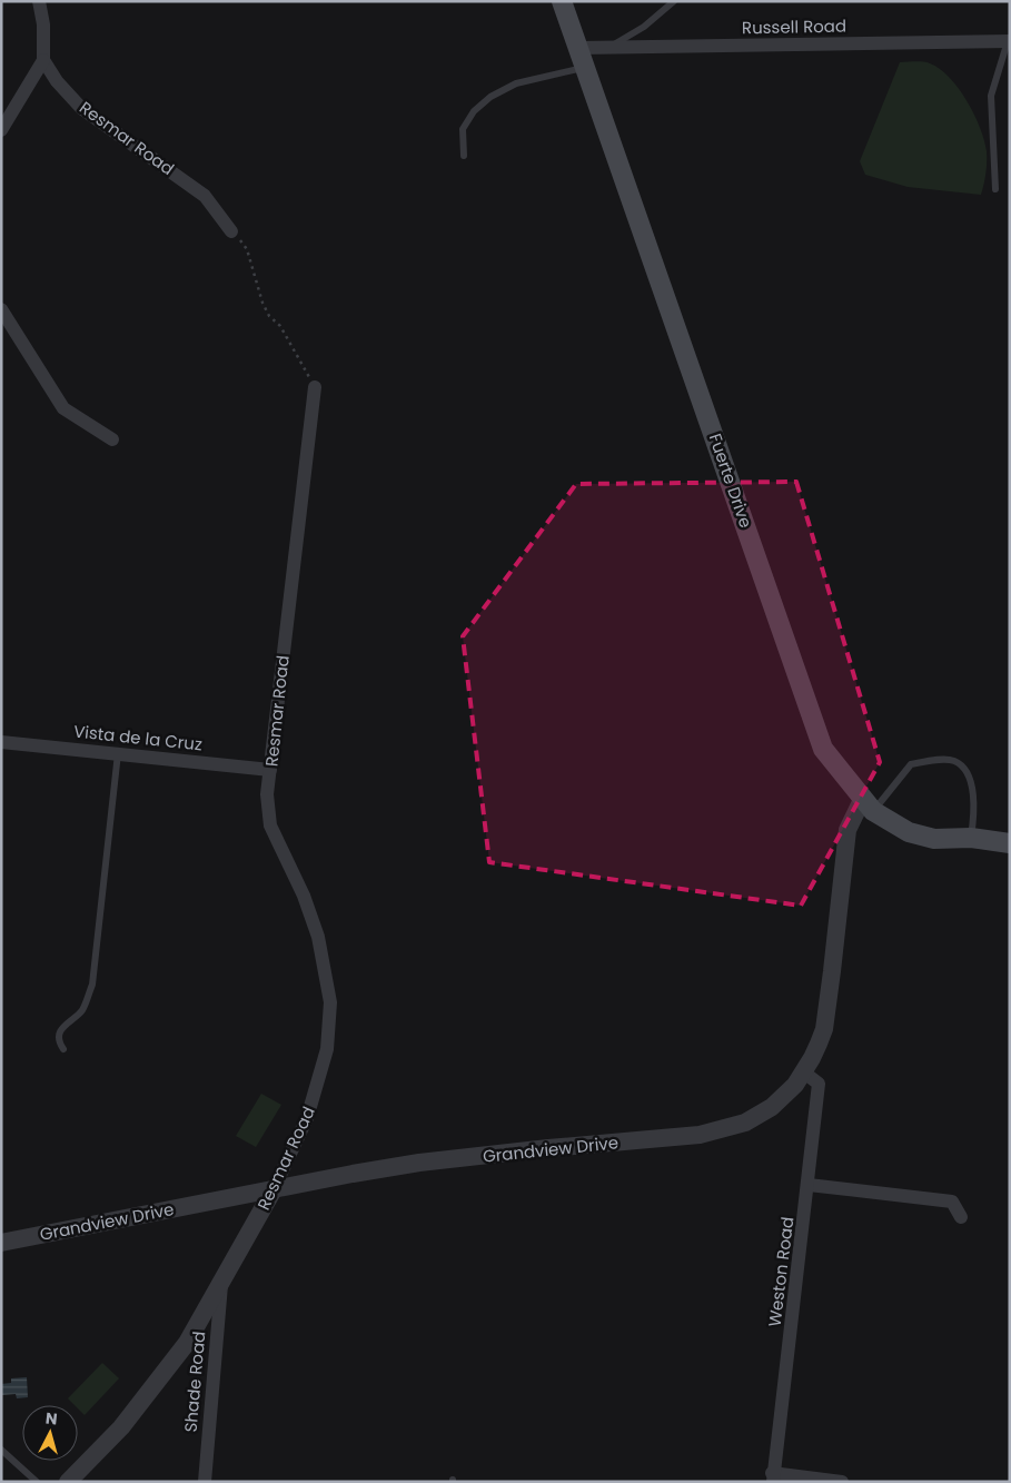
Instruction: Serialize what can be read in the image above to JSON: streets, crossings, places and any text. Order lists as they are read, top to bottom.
{
  "streets": {
    "main road": ["Fuerte Drive"],
    "street": [
      "Russell Road",
      "Resmar Road",
      "Vista de la Cruz",
      "Grandview Drive",
      "Weston Road",
      "Shade Road"
    ]
  },
  "crossings": [
    ["Russell Road", "Fuerte Drive"],
    ["Resmar Road", "Vista de la Cruz"],
    ["Resmar Road", "Grandview Drive"],
    ["Resmar Road", "Shade Road"],
    ["Fuerte Drive", "Grandview Drive"],
    ["Grandview Drive", "Weston Road"]
  ],
  "north": "top"
}
